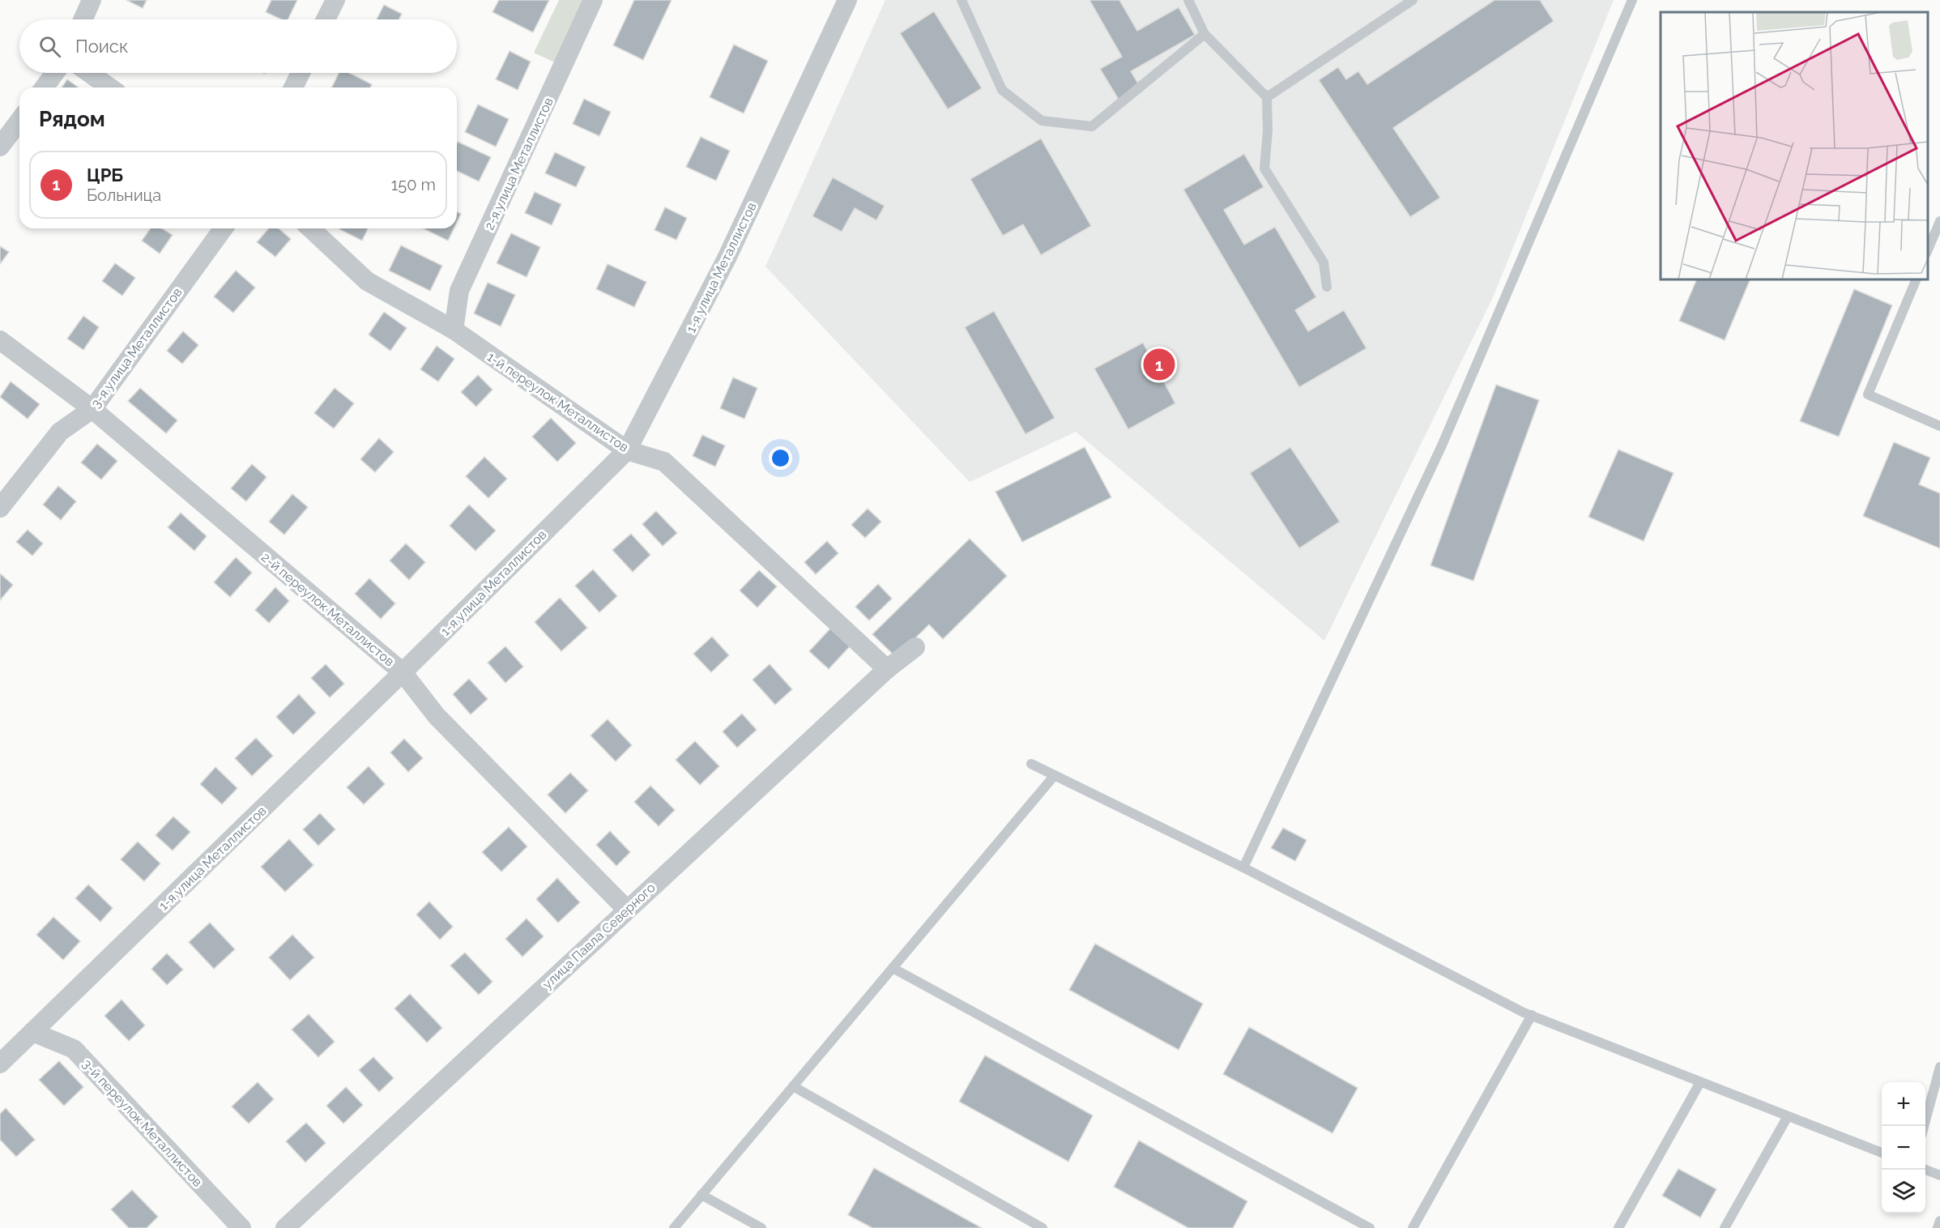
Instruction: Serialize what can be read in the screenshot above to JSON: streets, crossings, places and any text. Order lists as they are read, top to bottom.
{
  "streets": {
    "street": [
      "2-я улица Металлистов",
      "1-я улица Металлистов",
      "3-я улица Металлистов",
      "1-й переулок Металлистов",
      "2-й переулок Металлистов",
      "улица Павла Северного",
      "3-й переулок Металлистов"
    ]
  },
  "crossings": [
    ["2-я улица Металлистов", "1-й переулок Металлистов"],
    ["1-я улица Металлистов", "1-й переулок Металлистов"],
    ["1-я улица Металлистов", "2-й переулок Металлистов"],
    ["1-я улица Металлистов", "3-й переулок Металлистов"],
    ["3-я улица Металлистов", "2-й переулок Металлистов"],
    ["1-й переулок Металлистов", "улица Павла Северного"],
    ["2-й переулок Металлистов", "улица Павла Северного"]
  ],
  "page": {
    "search": "Поиск",
    "heading": "Рядом",
    "list": [
      {
        "mark": "1",
        "name": "ЦРБ",
        "note": "Больница",
        "value": "150 m"
      }
    ],
    "pins": "1",
    "map_buttons": ["+", "−"]
  }
}
